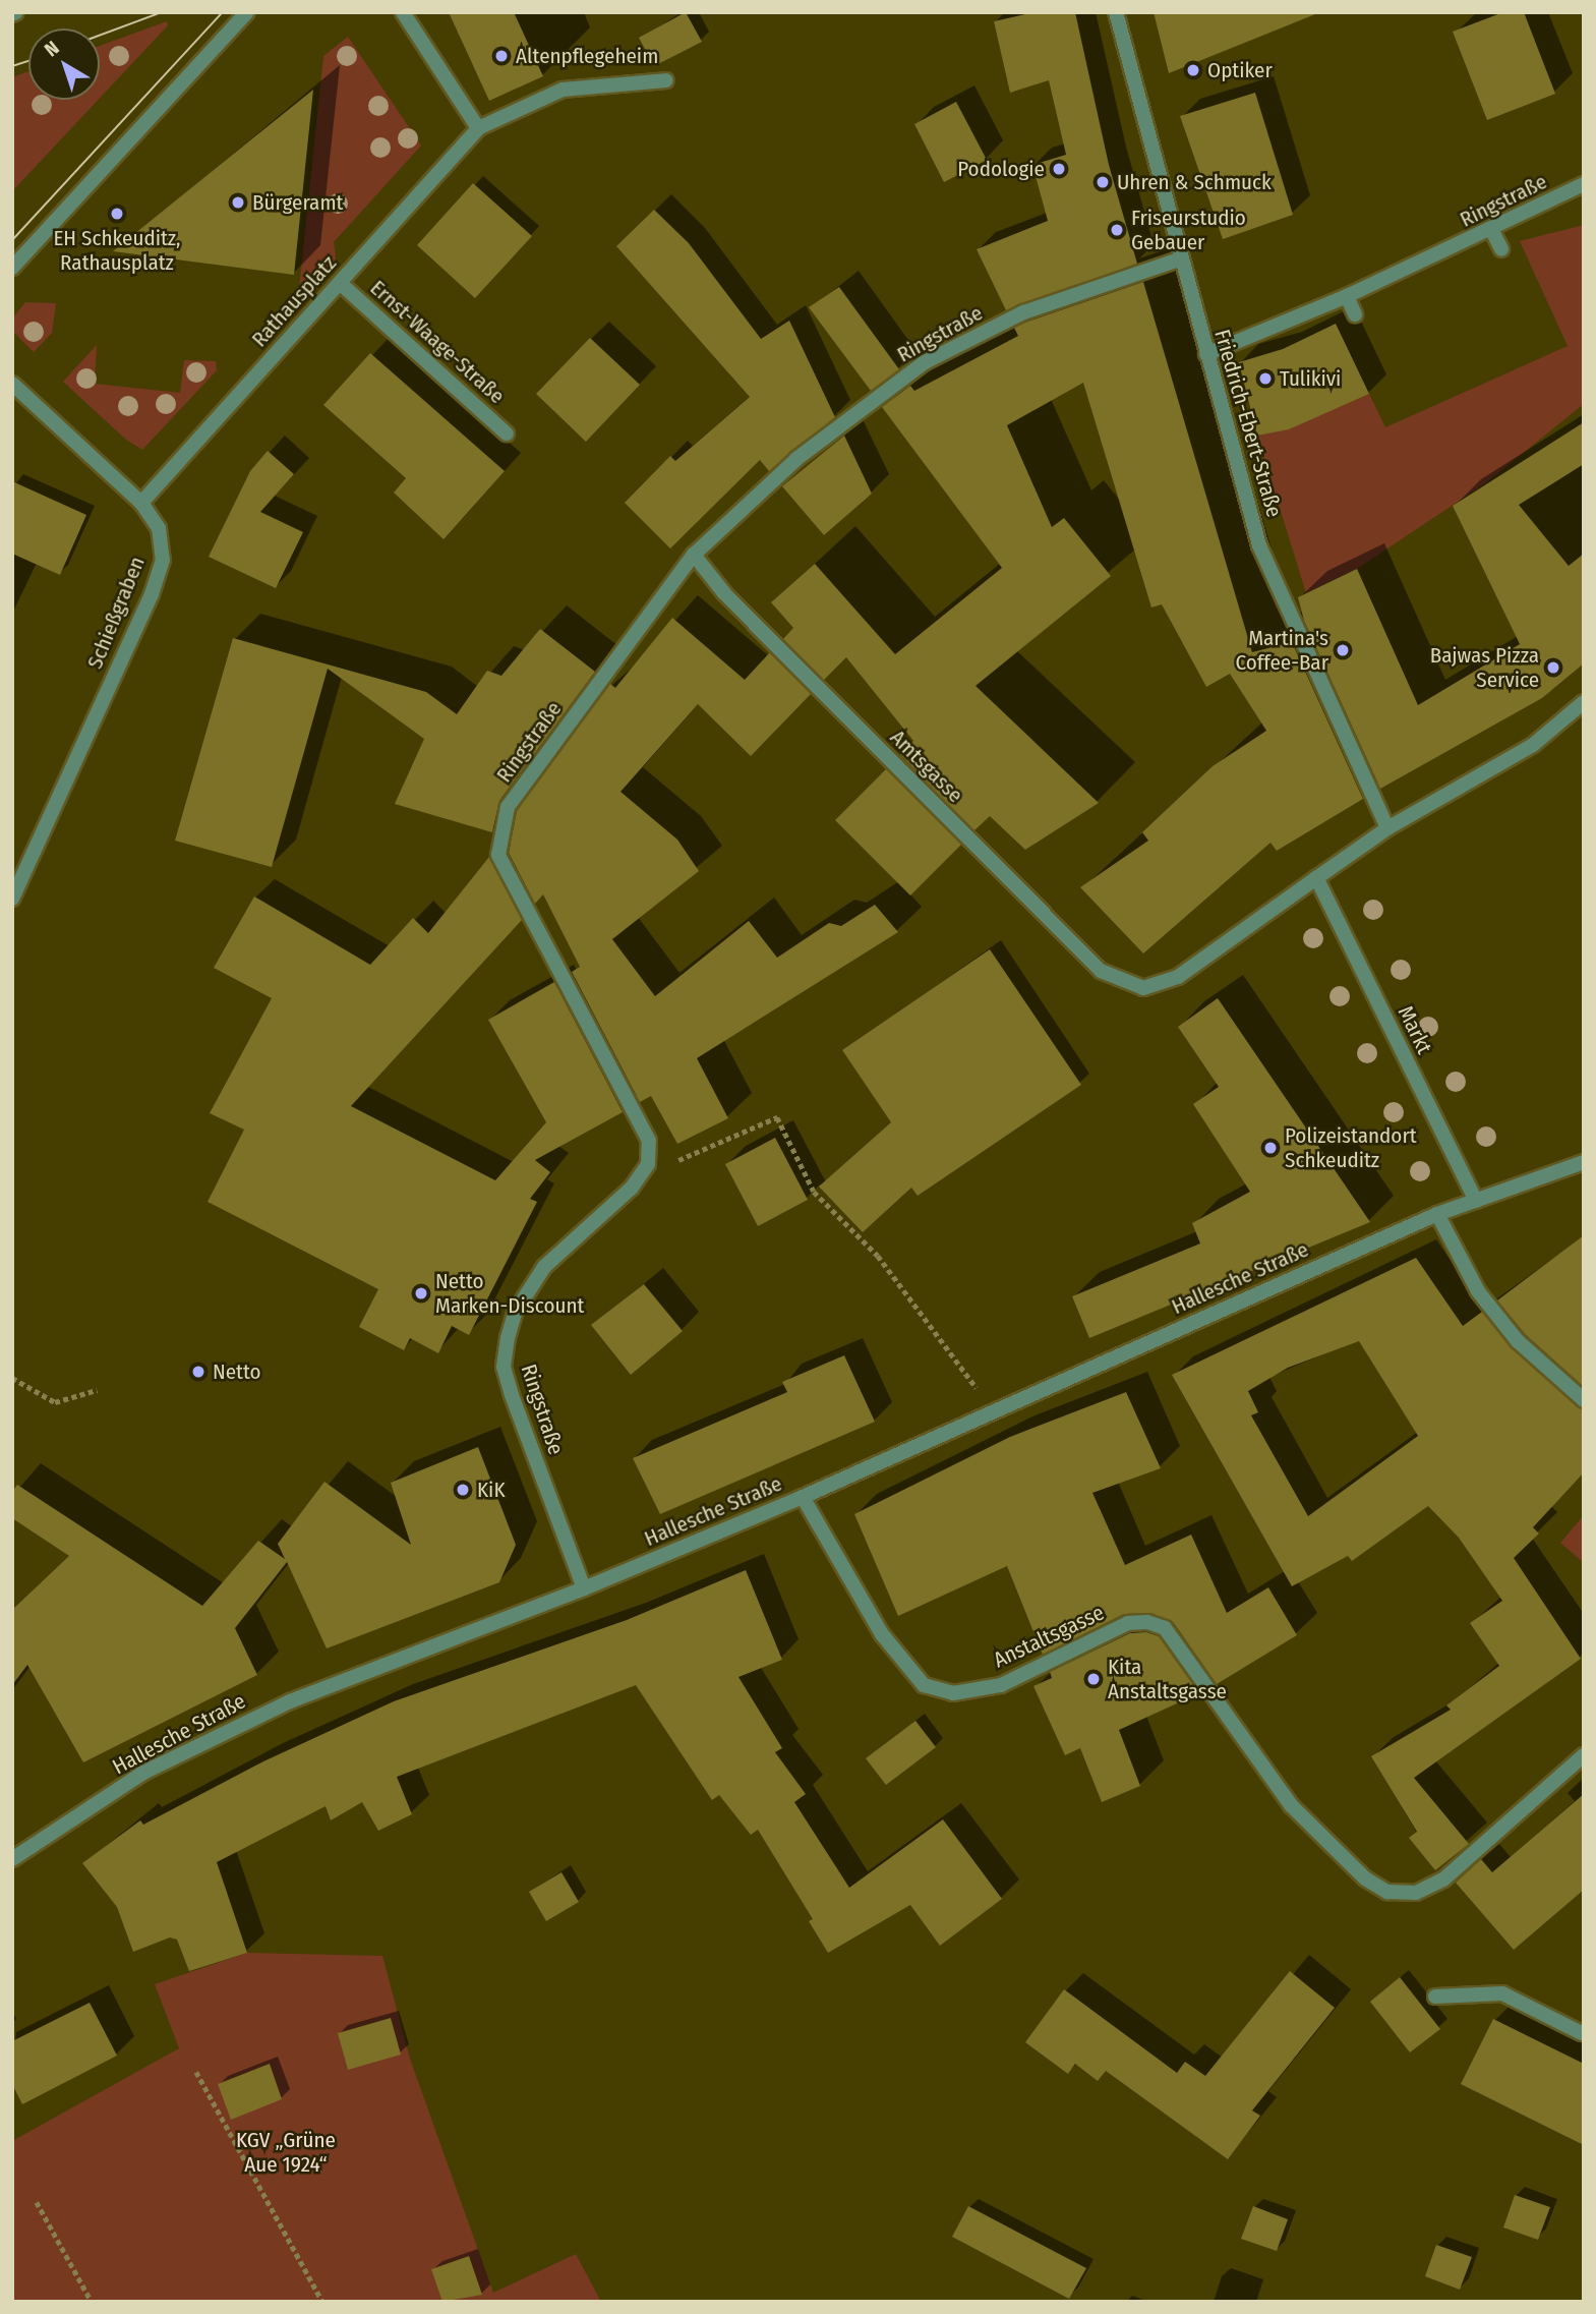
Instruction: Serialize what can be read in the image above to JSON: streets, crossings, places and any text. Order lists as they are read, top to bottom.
{
  "streets": {
    "street": [
      "Ringstraße",
      "Rathausplatz",
      "Ernst-Waage-Straße",
      "Friedrich-Ebert-Straße",
      "Schießgraben",
      "Amtsgasse",
      "Markt",
      "Hallesche Straße",
      "Anstaltsgasse"
    ]
  },
  "crossings": [
    ["Ringstraße", "Friedrich-Ebert-Straße"],
    ["Ringstraße", "Amtsgasse"],
    ["Ringstraße", "Hallesche Straße"],
    ["Rathausplatz", "Ernst-Waage-Straße"],
    ["Rathausplatz", "Schießgraben"],
    ["Amtsgasse", "Markt"],
    ["Hallesche Straße", "Anstaltsgasse"]
  ],
  "parks": ["KGV „Grüne Aue 1924“"],
  "places": [
    "Altenpflegeheim",
    "Optiker",
    "Podologie",
    "Uhren & Schmuck",
    "Bürgeramt",
    "EH Schkeuditz, Rathausplatz",
    "Friseurstudio Gebauer",
    "Tulikivi",
    "Martina's Coffee-Bar",
    "Bajwas Pizza Service",
    "Polizeistandort Schkeuditz",
    "Netto Marken-Discount",
    "Netto",
    "KiK",
    "Kita Anstaltsgasse"
  ],
  "north": "top left"
}
